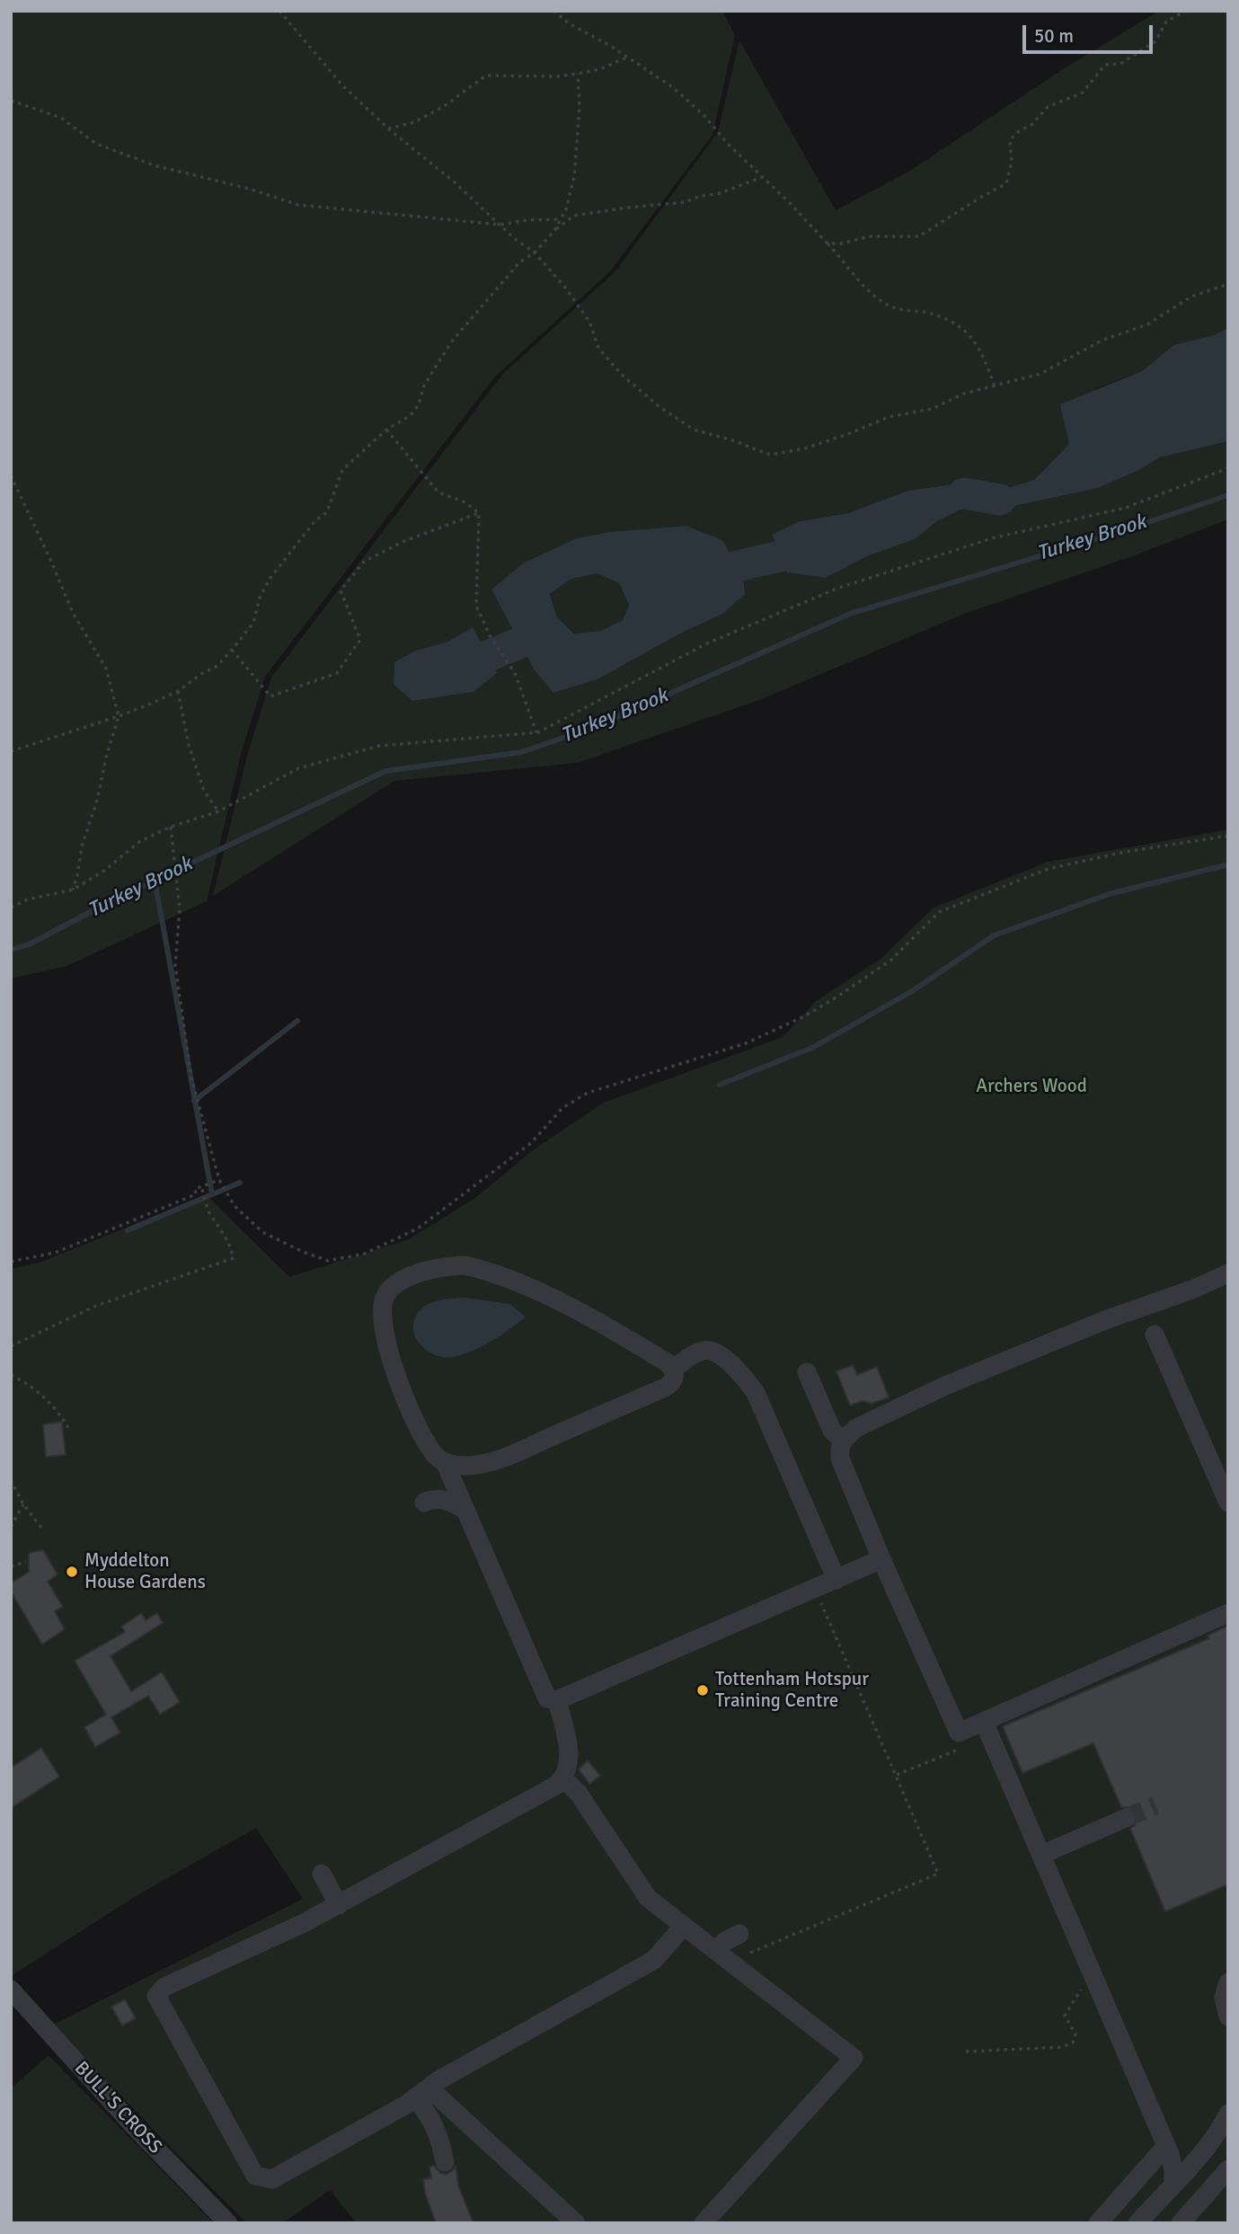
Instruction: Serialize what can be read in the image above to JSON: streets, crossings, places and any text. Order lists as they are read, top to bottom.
{
  "streets": {
    "street": ["BULL'S CROSS"]
  },
  "water": ["Turkey Brook"],
  "parks": ["Archers Wood"],
  "places": ["Myddelton House Gardens", "Tottenham Hotspur Training Centre"],
  "scale_bar": "50 m"
}
